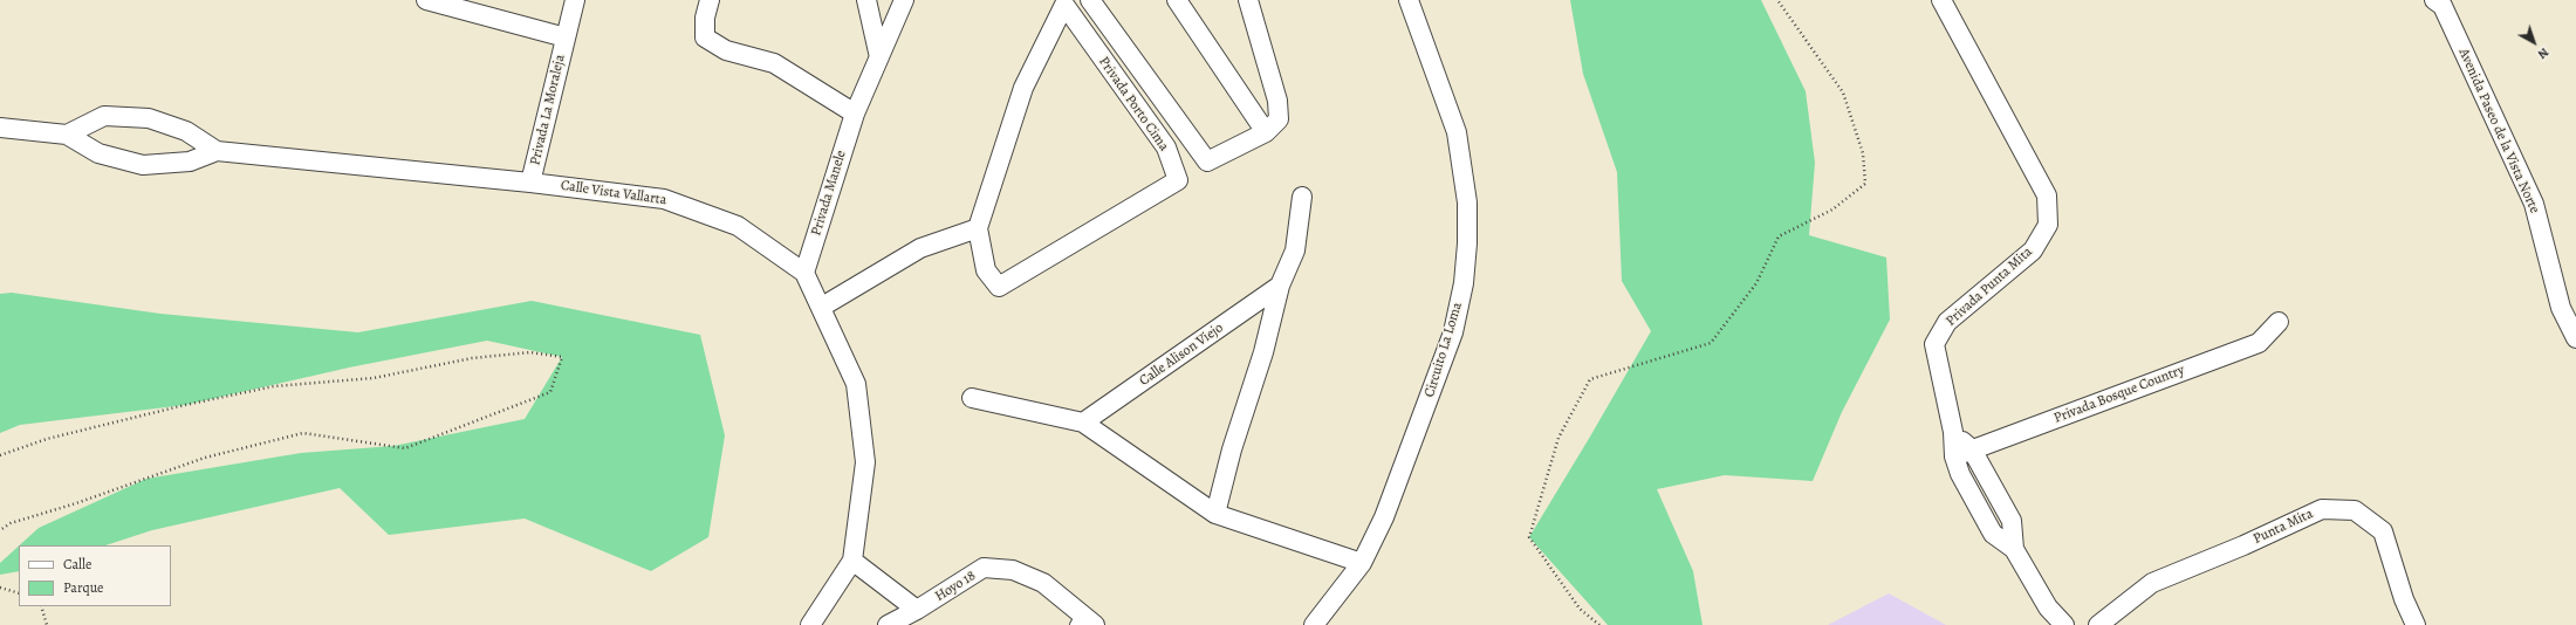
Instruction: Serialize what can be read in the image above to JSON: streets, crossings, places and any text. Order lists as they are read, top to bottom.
{
  "streets": {
    "street": [
      "Privada Porto Cima",
      "Privada La Moraleja",
      "Avenida Paseo de la Vista Norte",
      "Calle Vista Vallarta",
      "Privada Manele",
      "Privada Punta Mita",
      "Circuito La Loma",
      "Calle Alison Viejo",
      "Privada Bosque Country",
      "Punta Mita",
      "Hoyo 18"
    ]
  },
  "crossings": [
    ["Privada La Moraleja", "Calle Vista Vallarta"],
    ["Calle Vista Vallarta", "Privada Manele"],
    ["Privada Punta Mita", "Privada Bosque Country"]
  ],
  "legend": ["Calle", "Parque"],
  "north": "bottom right"
}
